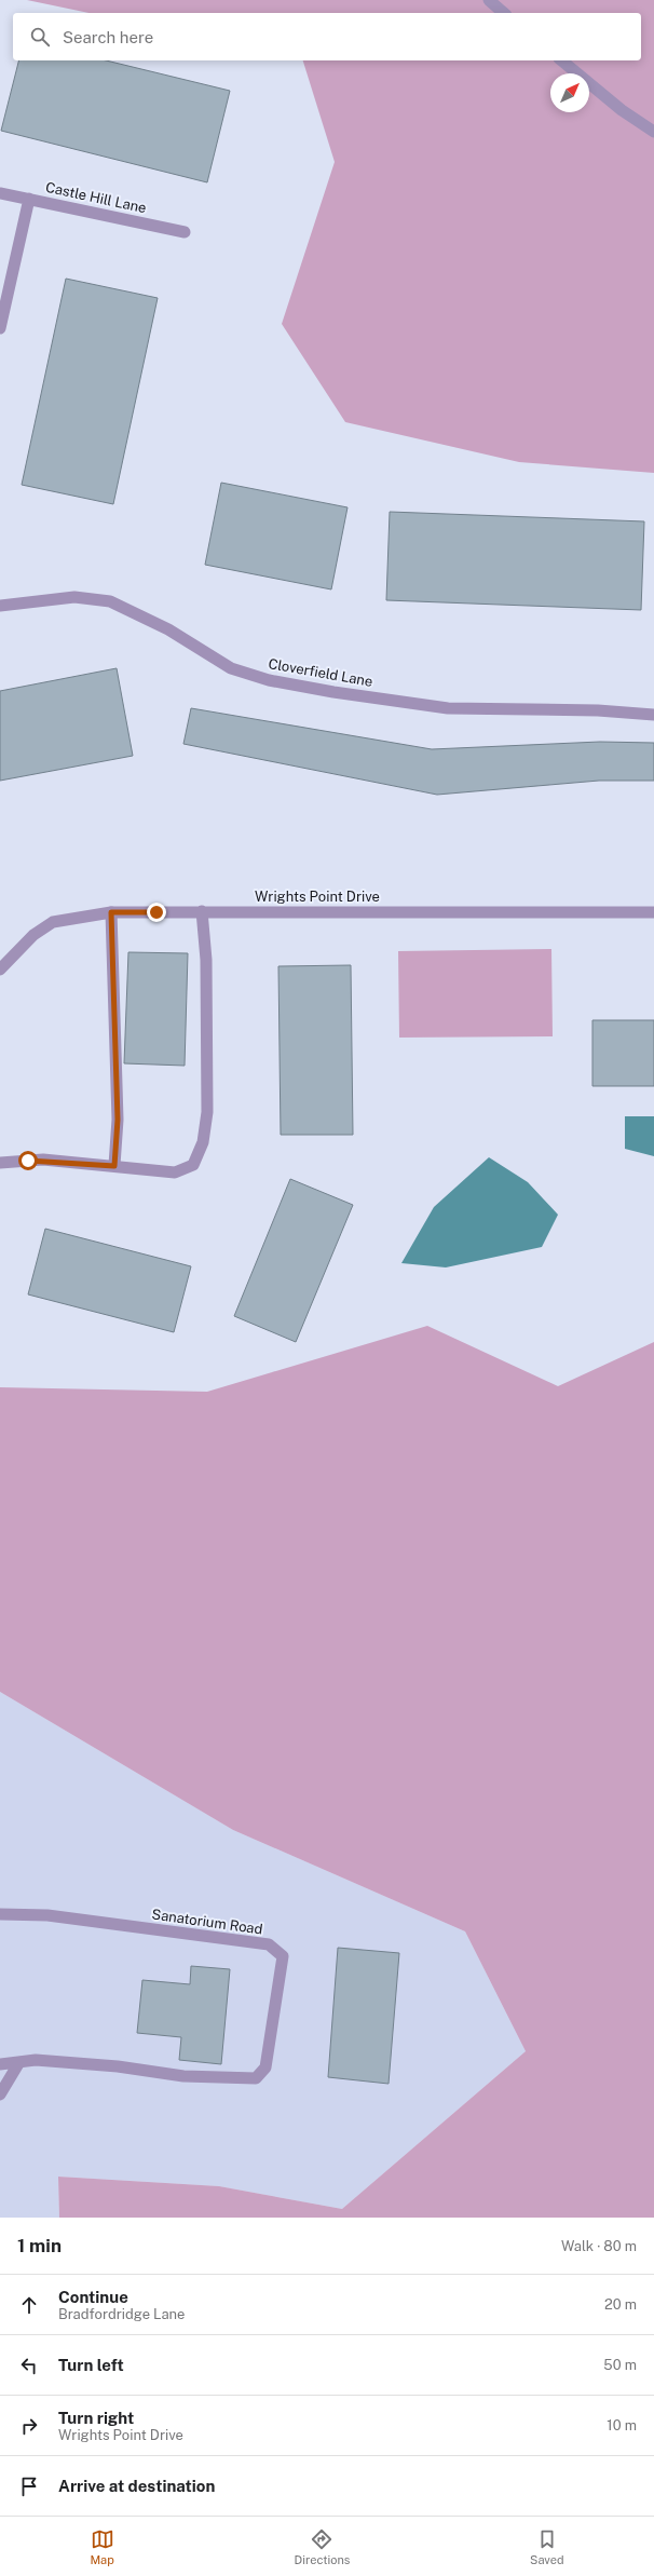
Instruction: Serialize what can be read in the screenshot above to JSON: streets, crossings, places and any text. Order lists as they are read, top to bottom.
{
  "streets": {
    "street": [
      "Castle Hill Lane",
      "Cloverfield Lane",
      "Wrights Point Drive",
      "Sanatorium Road"
    ]
  },
  "north": "top right",
  "page": {
    "search": "Search here",
    "heading": ["1 min", "Walk · 80 m"],
    "list": [
      ["Continue", "Bradfordridge Lane", "20 m"],
      ["Turn left", "50 m"],
      ["Turn right", "Wrights Point Drive", "10 m"],
      "Arrive at destination"
    ],
    "nav": ["Map", "Directions", "Saved"]
  }
}
